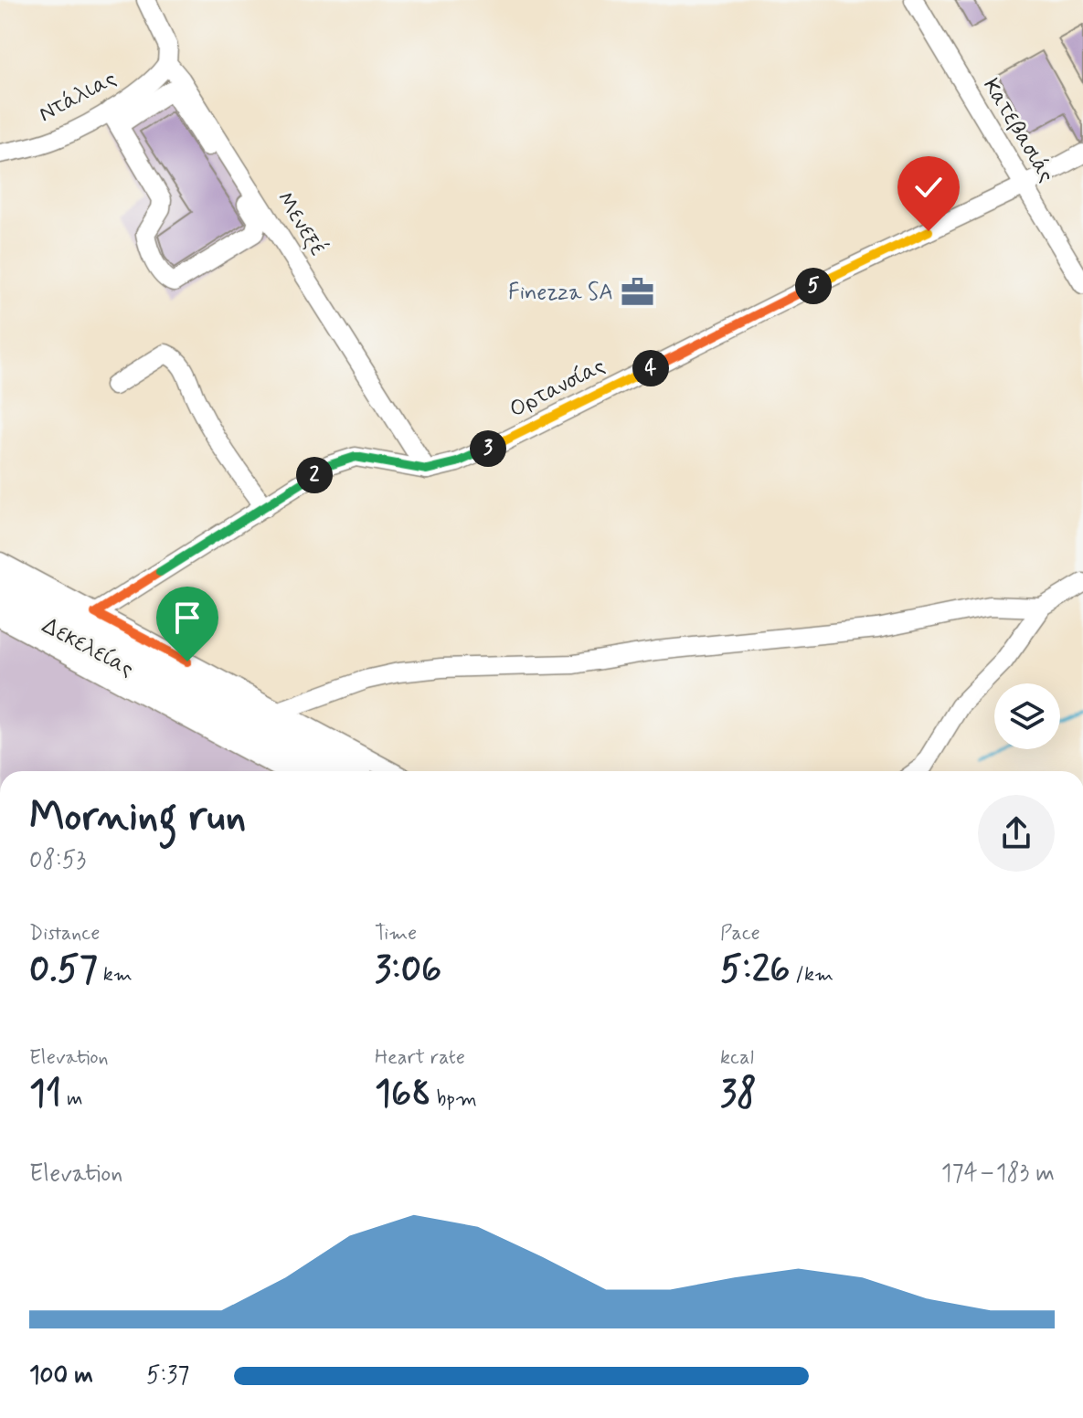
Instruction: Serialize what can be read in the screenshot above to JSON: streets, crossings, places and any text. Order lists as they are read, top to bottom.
{
  "streets": {
    "main road": ["Δεκελείας"],
    "street": [
      "Ντάλιας",
      "Κατεβασιάς",
      "Μενεξέ",
      "Ορτανσίας"
    ]
  },
  "crossings": [
    ["Ντάλιας", "Μενεξέ"],
    ["Κατεβασιάς", "Ορτανσίας"],
    ["Μενεξέ", "Ορτανσίας"]
  ],
  "places": {
    "office": ["Finezza SA"]
  },
  "page": {
    "pins": [
      "5",
      "4",
      "3",
      "2"
    ],
    "heading": ["Morning run", "08:53"],
    "stats": [
      ["Distance", "0.57 km"],
      ["Time", "3:06"],
      ["Pace", "5:26 /km"],
      ["Elevation", "11 m"],
      ["Heart rate", "168 bpm"],
      ["kcal", "38"]
    ],
    "chart": ["Elevation", "174–183 m"],
    "list": [
      {
        "name": "100 m",
        "note": "5:37"
      }
    ]
  }
}
